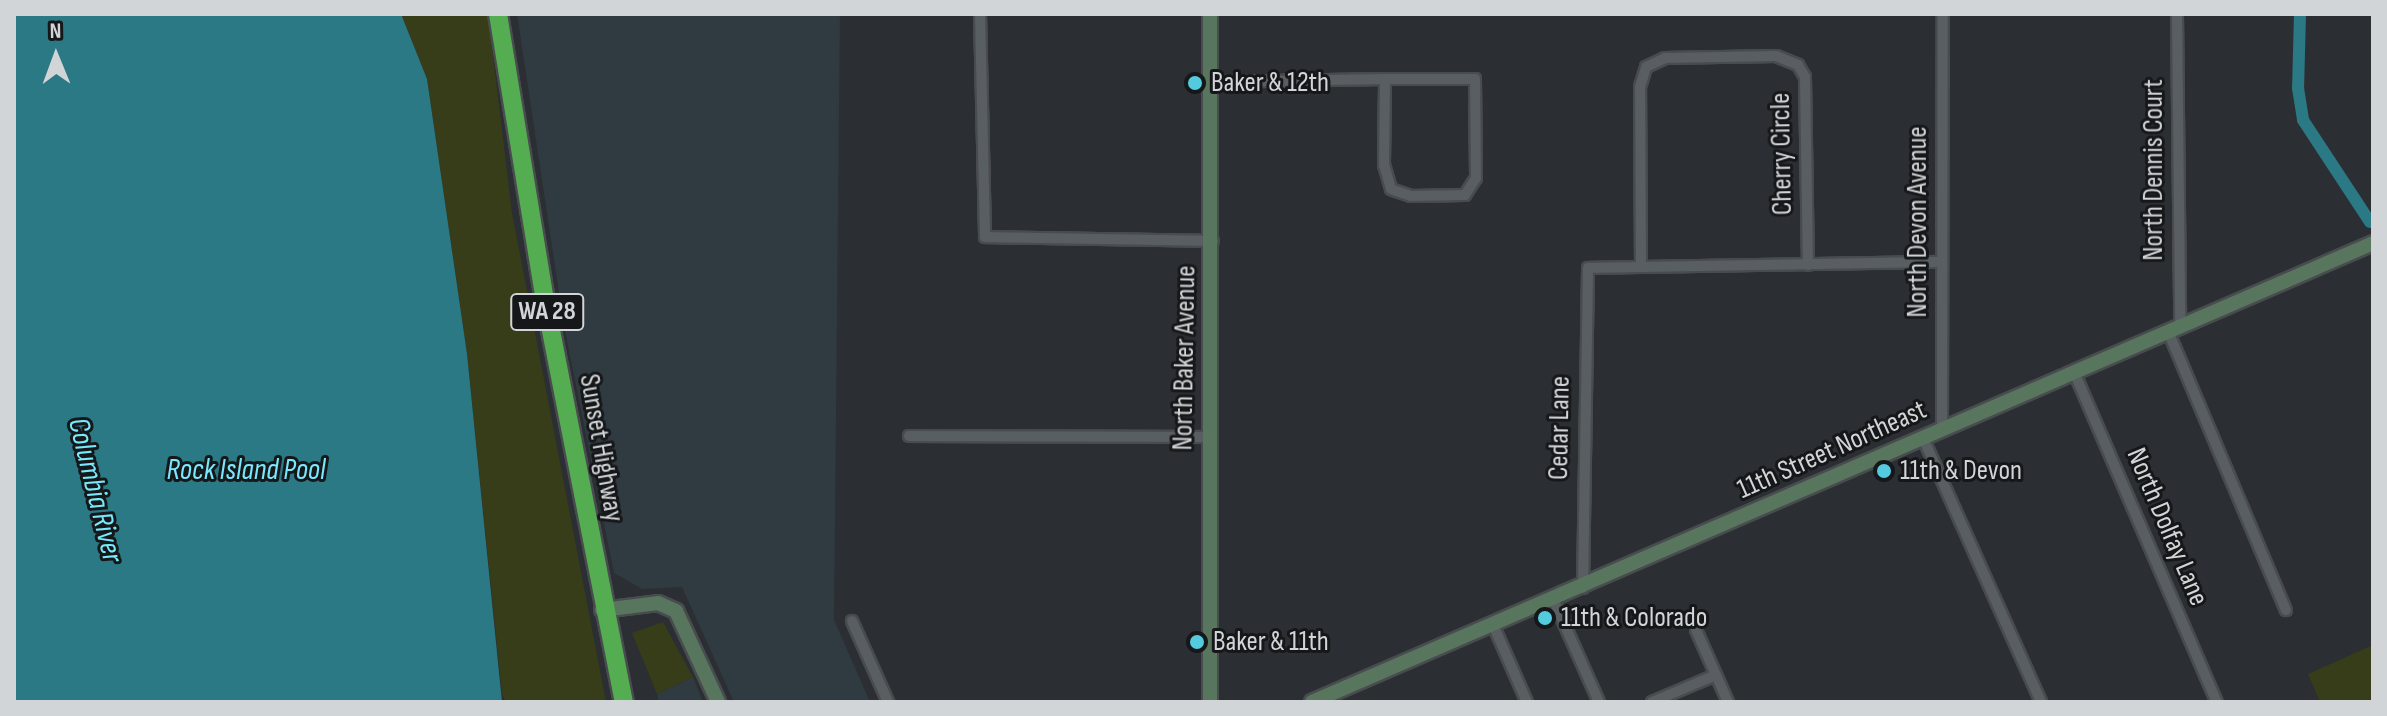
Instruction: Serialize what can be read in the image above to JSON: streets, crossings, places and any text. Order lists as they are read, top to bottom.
{
  "streets": {
    "highway": ["WA 28", "Sunset Highway"],
    "street": [
      "Cherry Circle",
      "North Dennis Court",
      "North Devon Avenue",
      "North Baker Avenue",
      "Cedar Lane",
      "11th Street Northeast",
      "North Dolfay Lane"
    ]
  },
  "crossings": [
    ["Cherry Circle", "Cedar Lane"],
    ["North Dennis Court", "11th Street Northeast"],
    ["North Devon Avenue", "11th Street Northeast"],
    ["Cedar Lane", "11th Street Northeast"],
    ["11th Street Northeast", "North Dolfay Lane"]
  ],
  "water": ["Rock Island Pool", "Columbia River"],
  "places": [
    "Baker & 12th",
    "11th & Devon",
    "11th & Colorado",
    "Baker & 11th"
  ],
  "north": "top"
}
